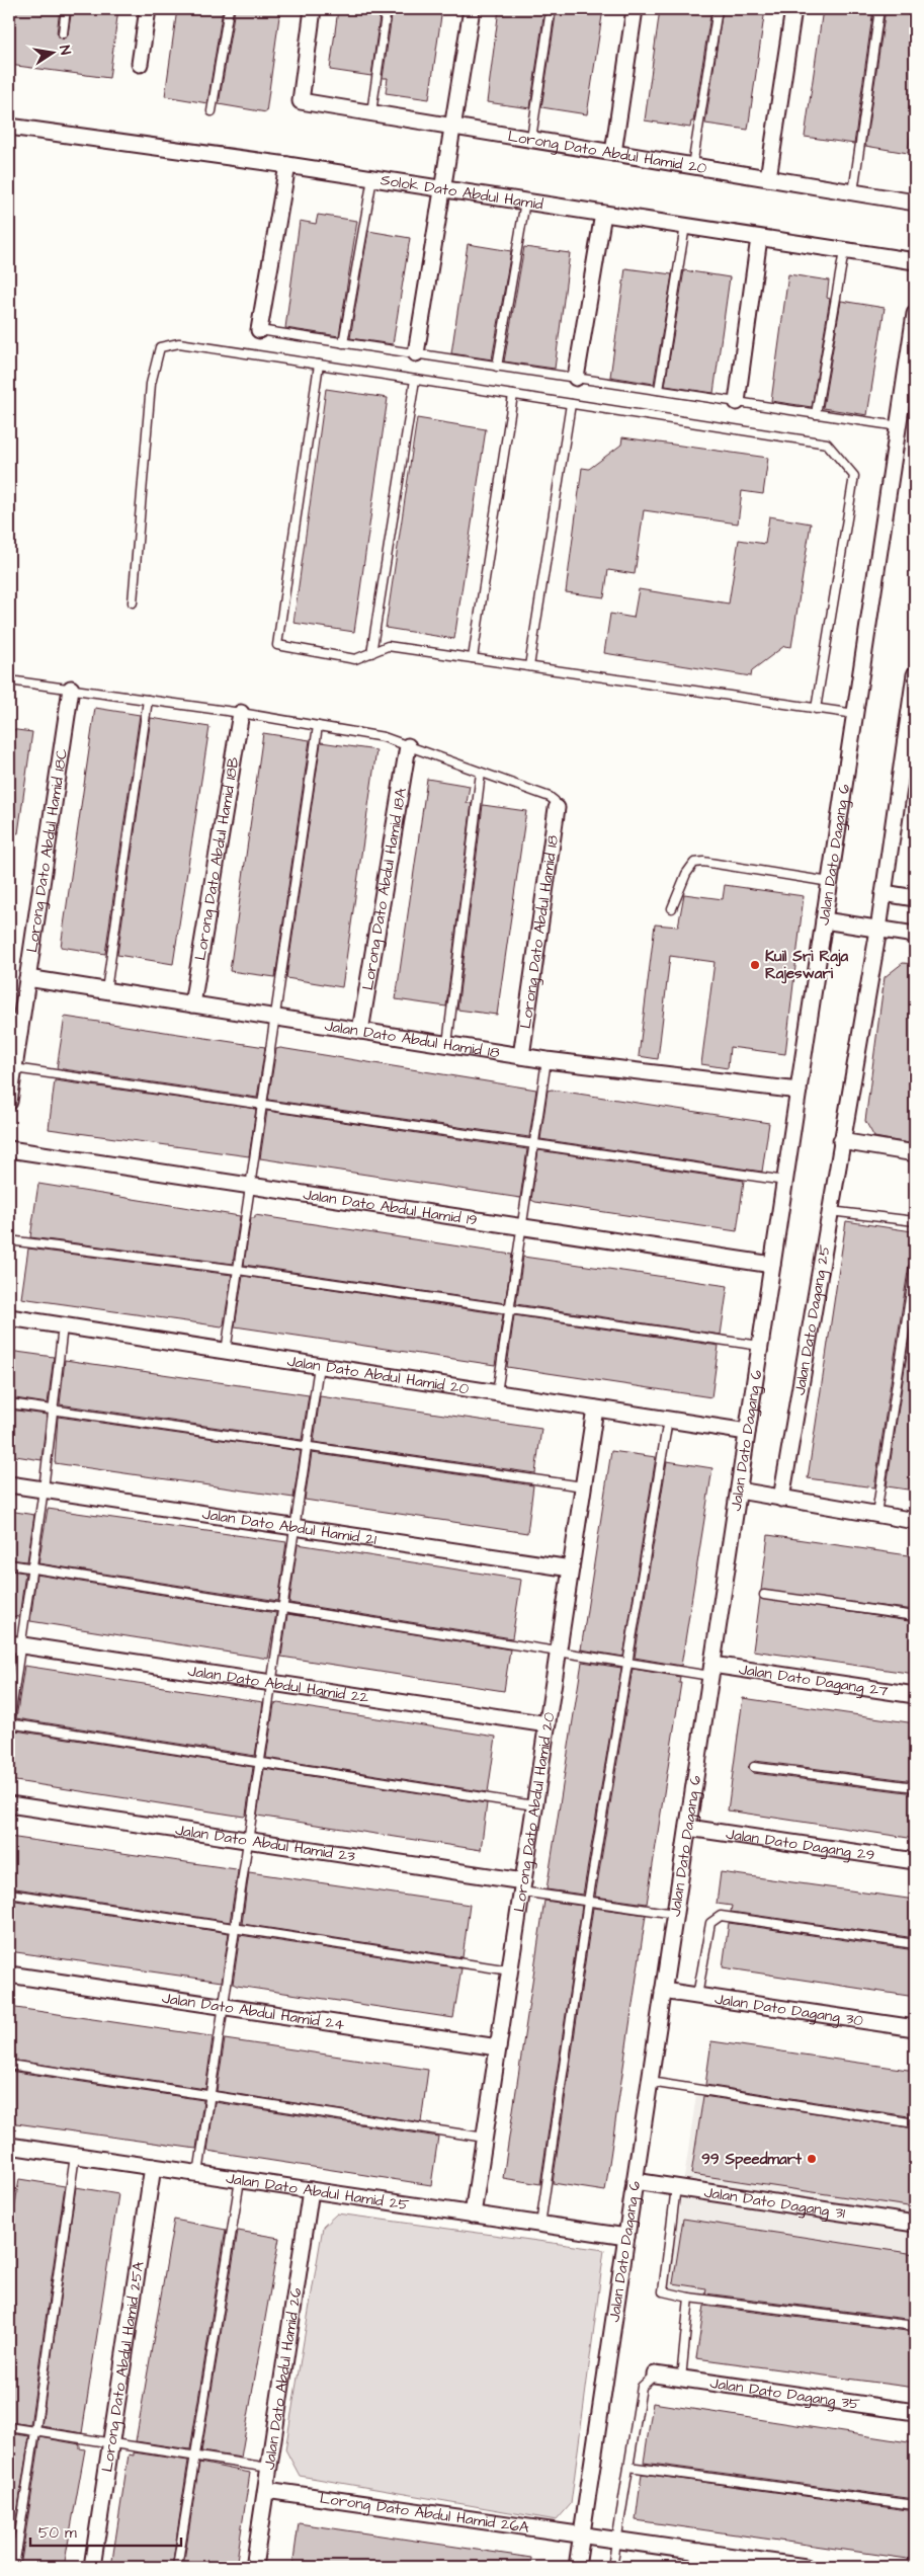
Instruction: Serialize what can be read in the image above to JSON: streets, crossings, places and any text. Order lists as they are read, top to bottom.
{
  "streets": {
    "street": [
      "Lorong Dato Abdul Hamid 20",
      "Solok Dato Abdul Hamid",
      "Lorong Dato Abdul Hamid 18C",
      "Jalan Dato Dagang 6",
      "Lorong Dato Abdul Hamid 18B",
      "Lorong Dato Abdul Hamid 18A",
      "Lorong Dato Abdul Hamid 18",
      "Jalan Dato Abdul Hamid 18",
      "Jalan Dato Abdul Hamid 19",
      "Jalan Dato Dagang 25",
      "Jalan Dato Abdul Hamid 20",
      "Jalan Dato Abdul Hamid 21",
      "Jalan Dato Dagang 27",
      "Jalan Dato Abdul Hamid 22",
      "Jalan Dato Abdul Hamid 23",
      "Jalan Dato Dagang 29",
      "Jalan Dato Dagang 30",
      "Jalan Dato Abdul Hamid 24",
      "Jalan Dato Abdul Hamid 25",
      "Jalan Dato Dagang 31",
      "Lorong Dato Abdul Hamid 25A",
      "Jalan Dato Abdul Hamid 26",
      "Jalan Dato Dagang 35",
      "Lorong Dato Abdul Hamid 26A"
    ]
  },
  "crossings": [
    ["Lorong Dato Abdul Hamid 20", "Jalan Dato Abdul Hamid 20"],
    ["Lorong Dato Abdul Hamid 20", "Jalan Dato Abdul Hamid 21"],
    ["Lorong Dato Abdul Hamid 20", "Jalan Dato Abdul Hamid 22"],
    ["Lorong Dato Abdul Hamid 20", "Jalan Dato Abdul Hamid 23"],
    ["Lorong Dato Abdul Hamid 20", "Jalan Dato Abdul Hamid 24"],
    ["Lorong Dato Abdul Hamid 20", "Jalan Dato Abdul Hamid 25"],
    ["Lorong Dato Abdul Hamid 18C", "Jalan Dato Abdul Hamid 18"],
    ["Jalan Dato Dagang 6", "Jalan Dato Abdul Hamid 18"],
    ["Jalan Dato Dagang 6", "Jalan Dato Abdul Hamid 19"],
    ["Jalan Dato Dagang 6", "Jalan Dato Abdul Hamid 20"],
    ["Jalan Dato Dagang 6", "Jalan Dato Dagang 27"],
    ["Jalan Dato Dagang 6", "Jalan Dato Dagang 29"],
    ["Jalan Dato Dagang 6", "Jalan Dato Dagang 30"],
    ["Jalan Dato Dagang 6", "Jalan Dato Abdul Hamid 25"],
    ["Jalan Dato Dagang 6", "Jalan Dato Dagang 31"],
    ["Jalan Dato Dagang 6", "Lorong Dato Abdul Hamid 26A"],
    ["Lorong Dato Abdul Hamid 18B", "Jalan Dato Abdul Hamid 18"],
    ["Lorong Dato Abdul Hamid 18A", "Jalan Dato Abdul Hamid 18"],
    ["Lorong Dato Abdul Hamid 18", "Jalan Dato Abdul Hamid 18"],
    ["Jalan Dato Abdul Hamid 25", "Lorong Dato Abdul Hamid 25A"],
    ["Jalan Dato Abdul Hamid 25", "Jalan Dato Abdul Hamid 26"],
    ["Jalan Dato Abdul Hamid 26", "Lorong Dato Abdul Hamid 26A"]
  ],
  "places": ["Kuil Sri Raja Rajeswari", "99 Speedmart"],
  "scale_bar": "50 m",
  "north": "right"
}
